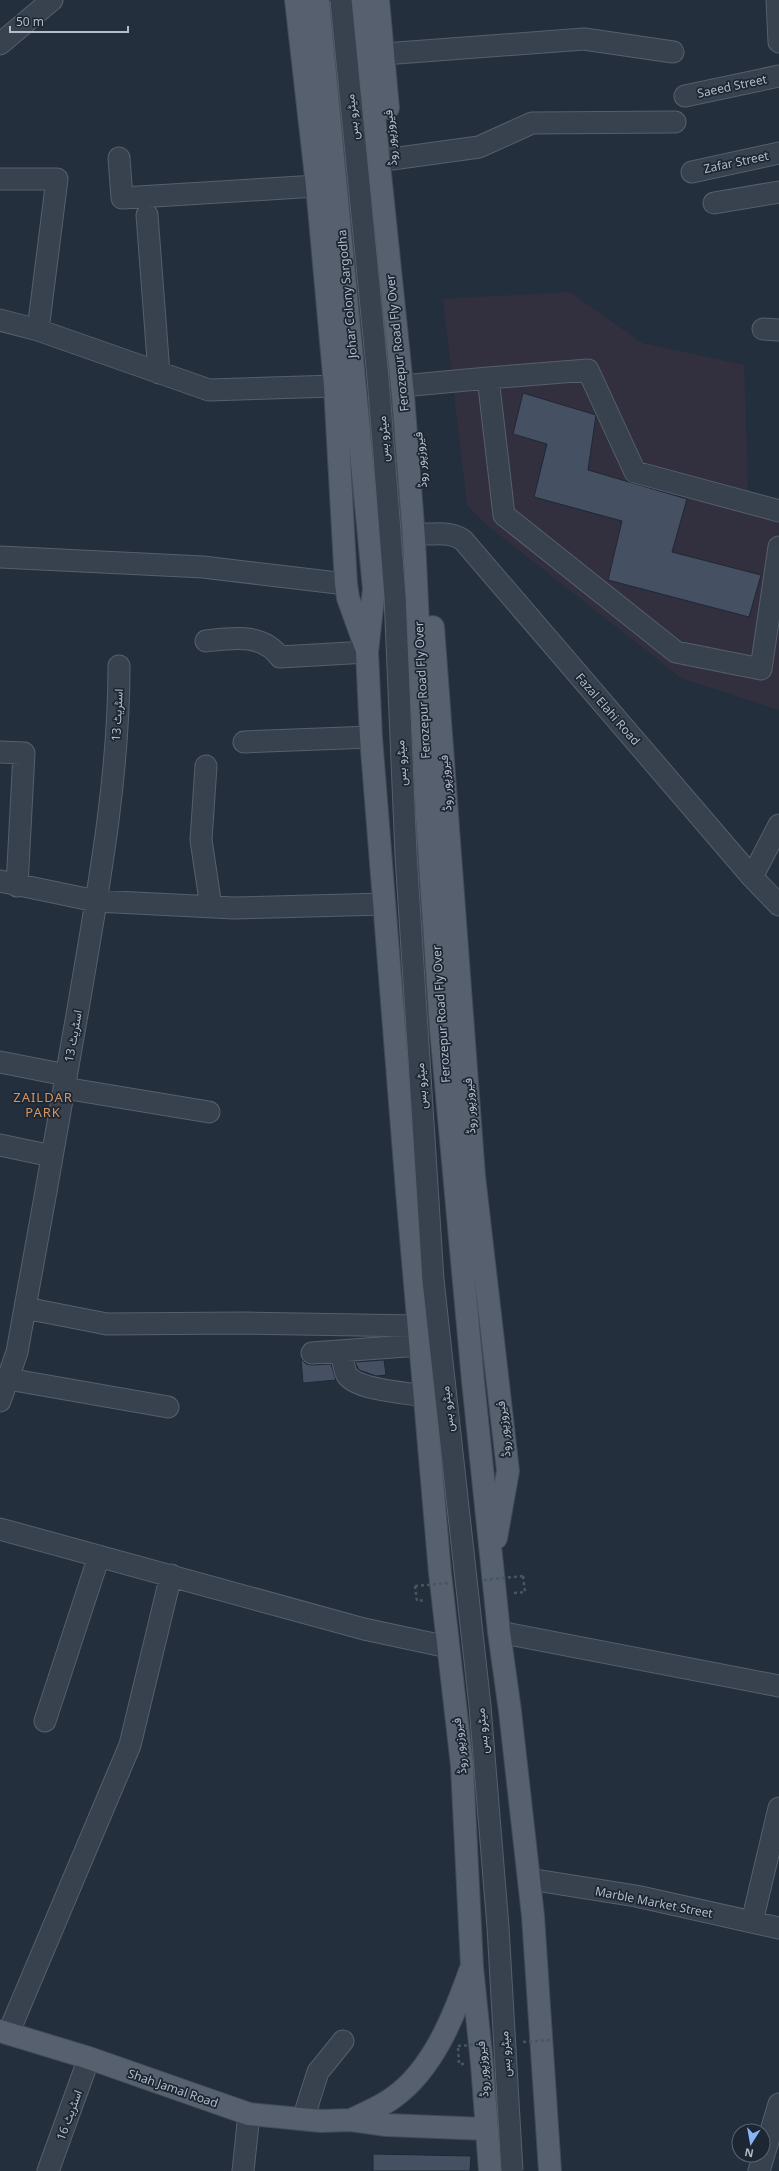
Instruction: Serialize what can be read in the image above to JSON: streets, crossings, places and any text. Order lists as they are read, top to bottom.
{
  "streets": {
    "main road": [
      "فیروزپور روڈ",
      "Johar Colony Sargodha",
      "Ferozepur Road Fly Over",
      "Shah Jamal Road"
    ],
    "street": [
      "Saeed Street",
      "میٹرو بس",
      "Zafar Street",
      "Fazal Elahi Road",
      "اسٹریٹ 13",
      "Marble Market Street",
      "اسٹریٹ 16"
    ]
  },
  "crossings": [
    ["فیروزپور روڈ", "Johar Colony Sargodha"],
    ["فیروزپور روڈ", "Ferozepur Road Fly Over"],
    ["فیروزپور روڈ", "Fazal Elahi Road"],
    ["فیروزپور روڈ", "Marble Market Street"],
    ["فیروزپور روڈ", "Shah Jamal Road"],
    ["Shah Jamal Road", "اسٹریٹ 16"]
  ],
  "districts": ["ZAILDAR PARK"],
  "scale_bar": "50 m",
  "north": "bottom"
}
